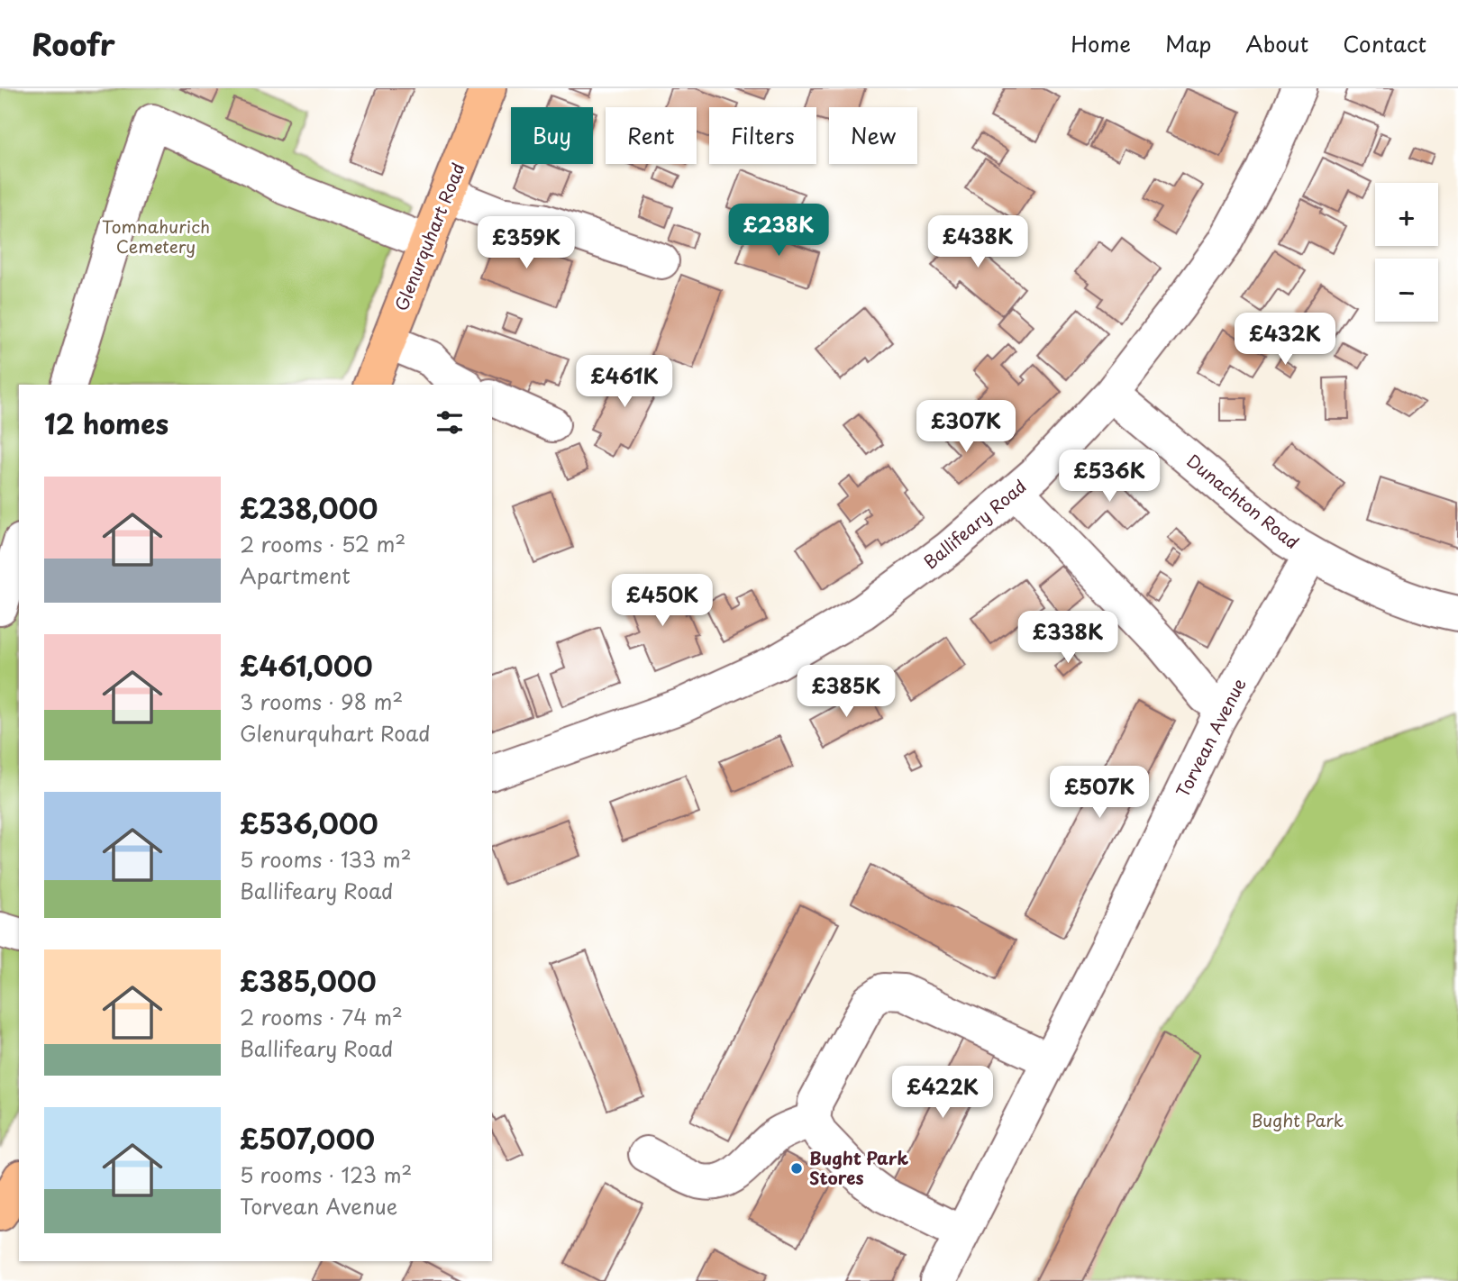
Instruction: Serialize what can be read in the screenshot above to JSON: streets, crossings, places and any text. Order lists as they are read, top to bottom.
{
  "streets": {
    "highway": ["Glenurquhart Road"],
    "street": ["Dunachton Road", "Ballifeary Road", "Torvean Avenue"]
  },
  "crossings": [
    ["Dunachton Road", "Ballifeary Road"],
    ["Dunachton Road", "Torvean Avenue"]
  ],
  "parks": ["Tomnahurich Cemetery", "Bught Park"],
  "places": ["Bught Park Stores"],
  "page": {
    "header": "Roofr",
    "nav": [
      "Home",
      "Map",
      "About",
      "Contact"
    ],
    "chip": [
      "Buy",
      "Rent",
      "Filters",
      "New"
    ],
    "map_buttons": ["+", "−"],
    "price": [
      "£238K",
      "£438K",
      "£359K",
      "£432K",
      "£461K",
      "£307K",
      "£536K",
      "£450K",
      "£338K",
      "£385K",
      "£507K",
      "£422K"
    ],
    "heading": "12 homes",
    "list": [
      {
        "name": "£238,000",
        "note": "2 rooms · 52 m² · Apartment"
      },
      {
        "name": "£461,000",
        "note": "3 rooms · 98 m² · Glenurquhart Road"
      },
      {
        "name": "£536,000",
        "note": "5 rooms · 133 m² · Ballifeary Road"
      },
      {
        "name": "£385,000",
        "note": "2 rooms · 74 m² · Ballifeary Road"
      },
      {
        "name": "£507,000",
        "note": "5 rooms · 123 m² · Torvean Avenue"
      }
    ]
  }
}
